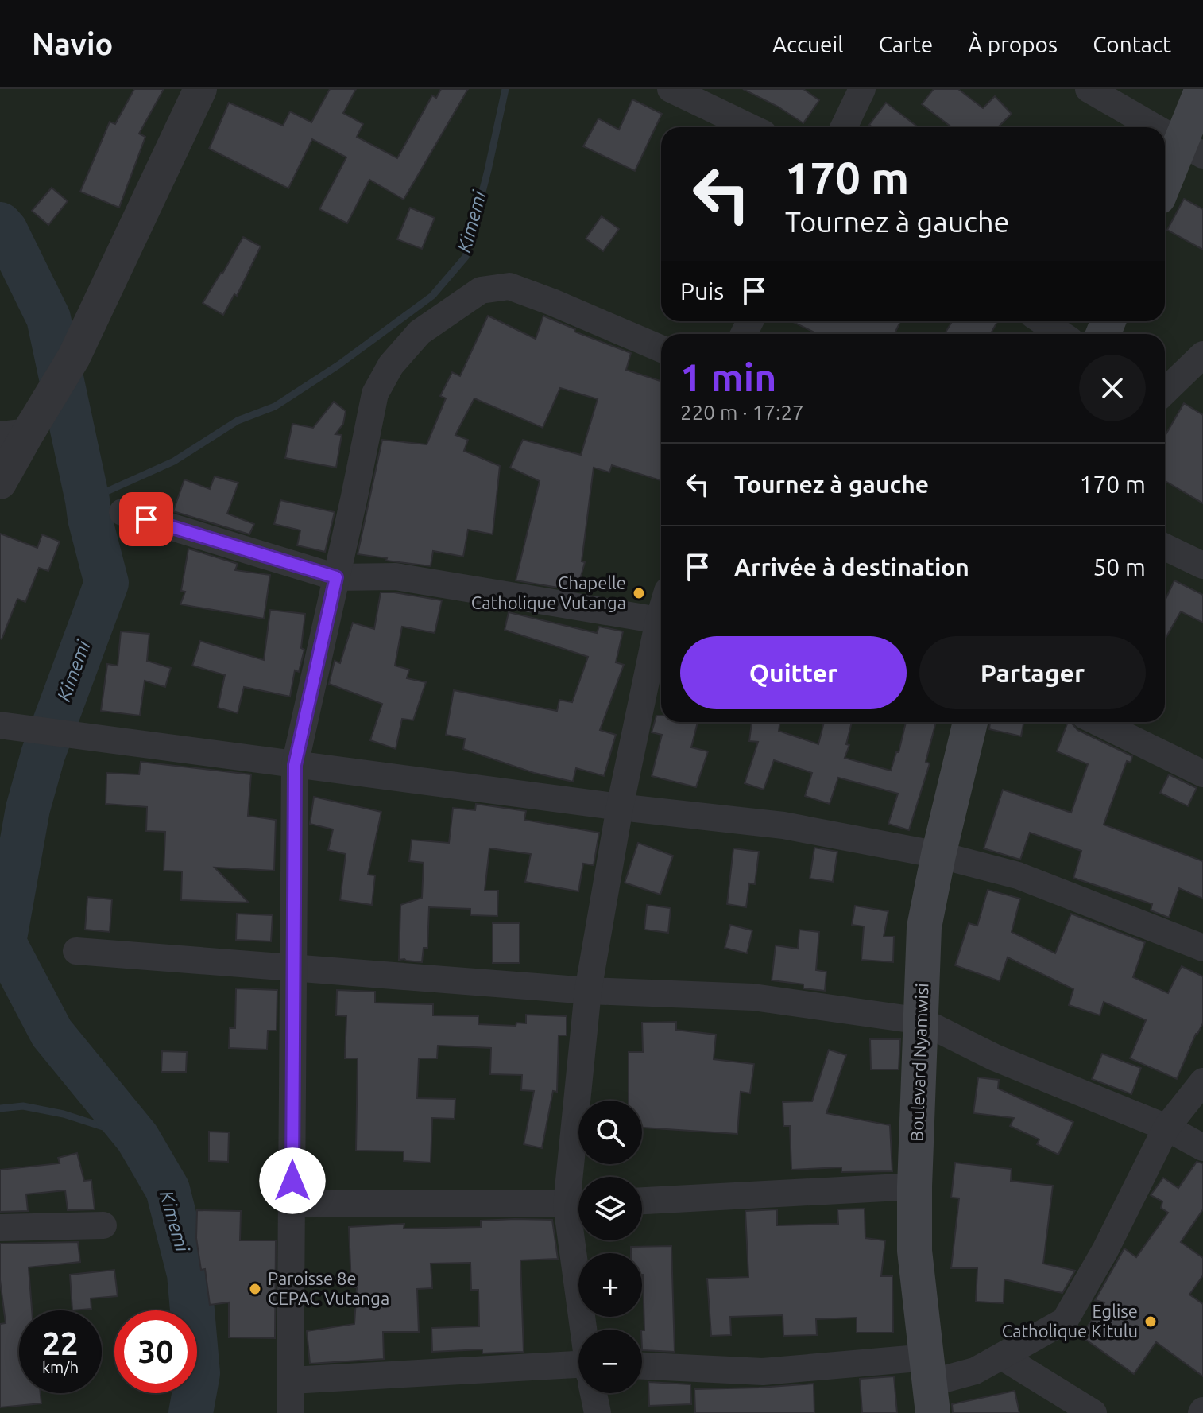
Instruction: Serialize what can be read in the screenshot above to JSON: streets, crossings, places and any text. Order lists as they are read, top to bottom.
{
  "streets": {
    "main road": ["Boulevard Nyamwisi"]
  },
  "water": ["Kimemi"],
  "places": ["Chapelle Catholique Vutanga", "Paroisse 8e CEPAC Vutanga", "Eglise Catholique Kitulu"],
  "page": {
    "header": "Navio",
    "nav": [
      "Accueil",
      "Carte",
      "À propos",
      "Contact"
    ],
    "turn": ["170 m", "Tournez à gauche"],
    "then": "Puis",
    "heading": ["1 min", "220 m · 17:27"],
    "list": [
      {
        "name": "Tournez à gauche",
        "value": "170 m"
      },
      {
        "name": "Arrivée à destination",
        "value": "50 m"
      }
    ],
    "buttons": ["Quitter", "Partager"],
    "map_buttons": ["+", "−"],
    "speed": "22 km/h",
    "limit": "30"
  }
}
